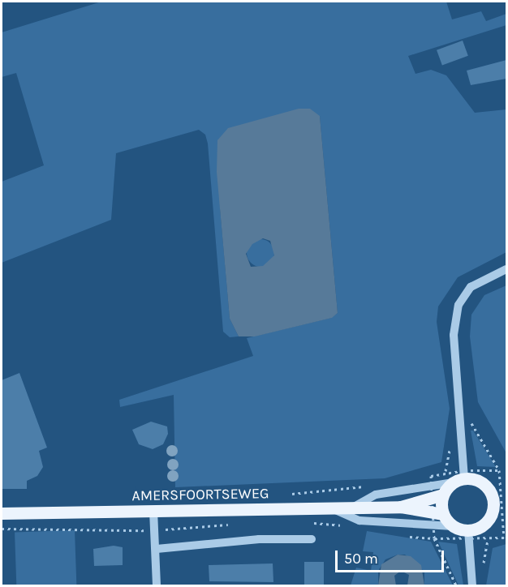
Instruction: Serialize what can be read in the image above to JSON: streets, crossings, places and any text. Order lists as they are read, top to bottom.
{
  "streets": {
    "main road": ["AMERSFOORTSEWEG"]
  },
  "scale_bar": "50 m"
}
